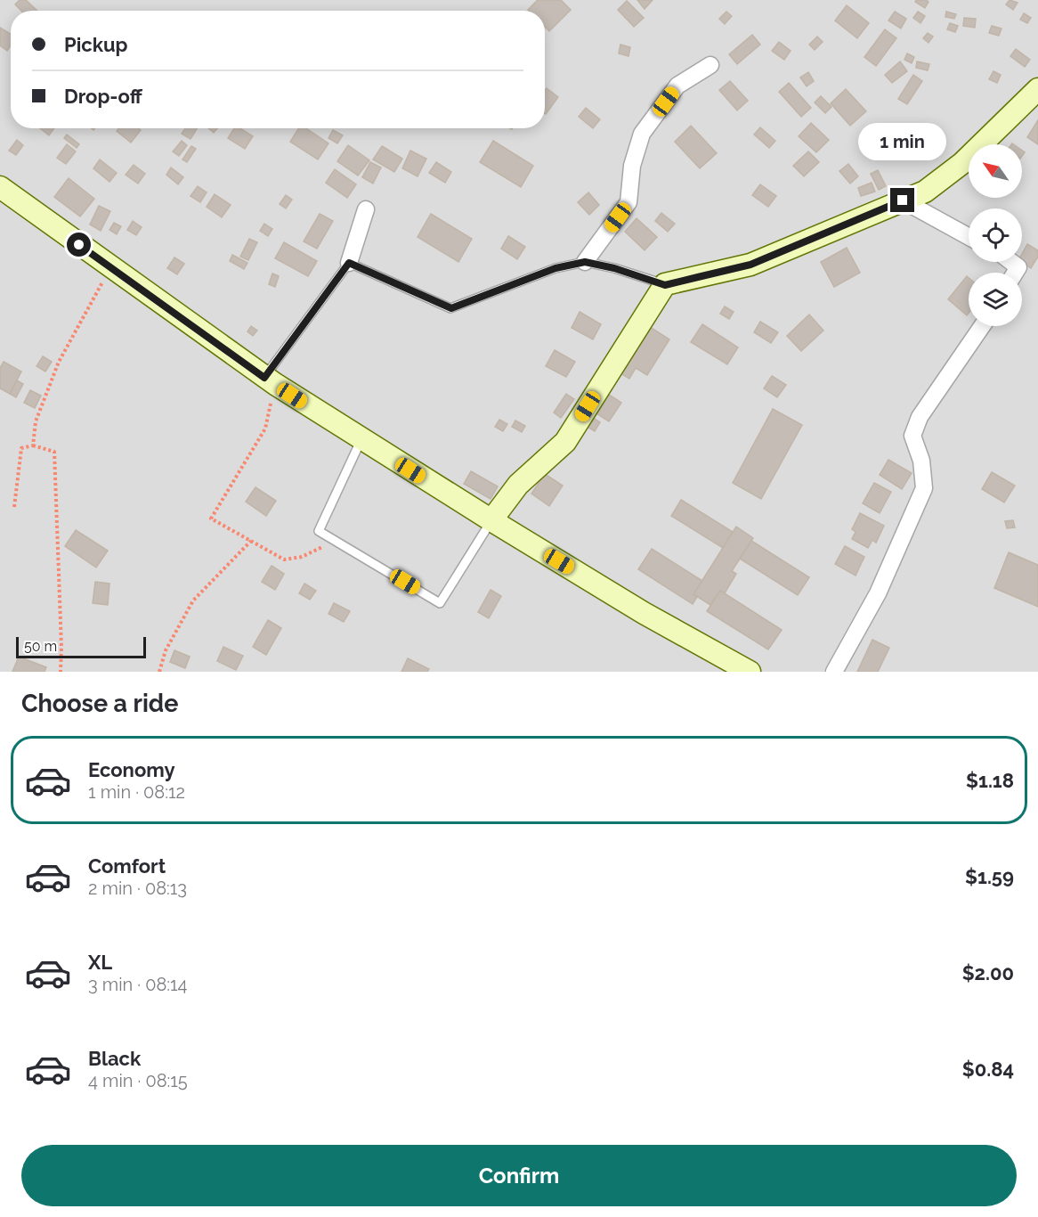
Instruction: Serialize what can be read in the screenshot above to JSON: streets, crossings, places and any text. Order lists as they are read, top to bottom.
{
  "scale_bar": "50 m",
  "north": "top left",
  "page": {
    "banner": ["Pickup", "Drop-off"],
    "bubble": "1 min",
    "scale": "50 m",
    "heading": "Choose a ride",
    "list": [
      {
        "name": "Economy",
        "note": "1 min · 08:12",
        "value": "$1.18"
      },
      {
        "name": "Comfort",
        "note": "2 min · 08:13",
        "value": "$1.59"
      },
      {
        "name": "XL",
        "note": "3 min · 08:14",
        "value": "$2.00"
      },
      {
        "name": "Black",
        "note": "4 min · 08:15",
        "value": "$0.84"
      }
    ],
    "buttons": "Confirm"
  }
}
